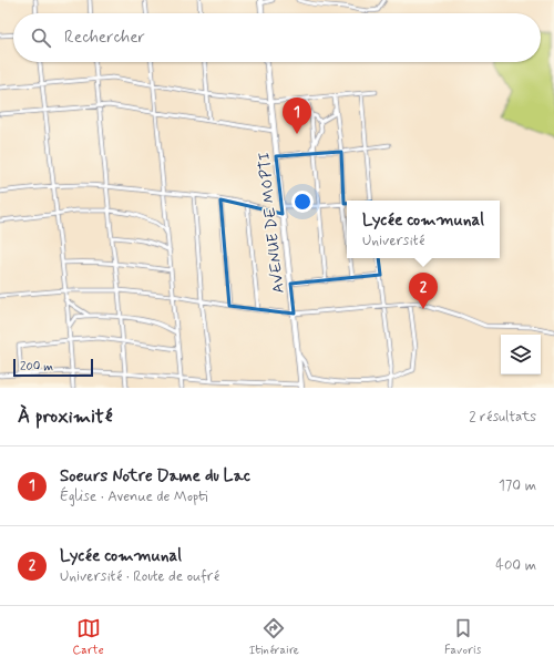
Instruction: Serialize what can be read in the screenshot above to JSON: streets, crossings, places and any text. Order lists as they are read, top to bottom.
{
  "streets": {
    "main road": ["AVENUE DE MOPTI"]
  },
  "scale_bar": "200 m",
  "page": {
    "search": "Rechercher",
    "pins": ["1", "2"],
    "popup": ["Lycée communal", "Université"],
    "scale": "200 m",
    "heading": ["À proximité", "2 résultats"],
    "list": [
      {
        "mark": "1",
        "name": "Soeurs Notre Dame du Lac",
        "note": "Église · Avenue de Mopti",
        "value": "170 m"
      },
      {
        "mark": "2",
        "name": "Lycée communal",
        "note": "Université · Route de oufré",
        "value": "400 m"
      }
    ],
    "nav": ["Carte", "Itinéraire", "Favoris"]
  }
}
